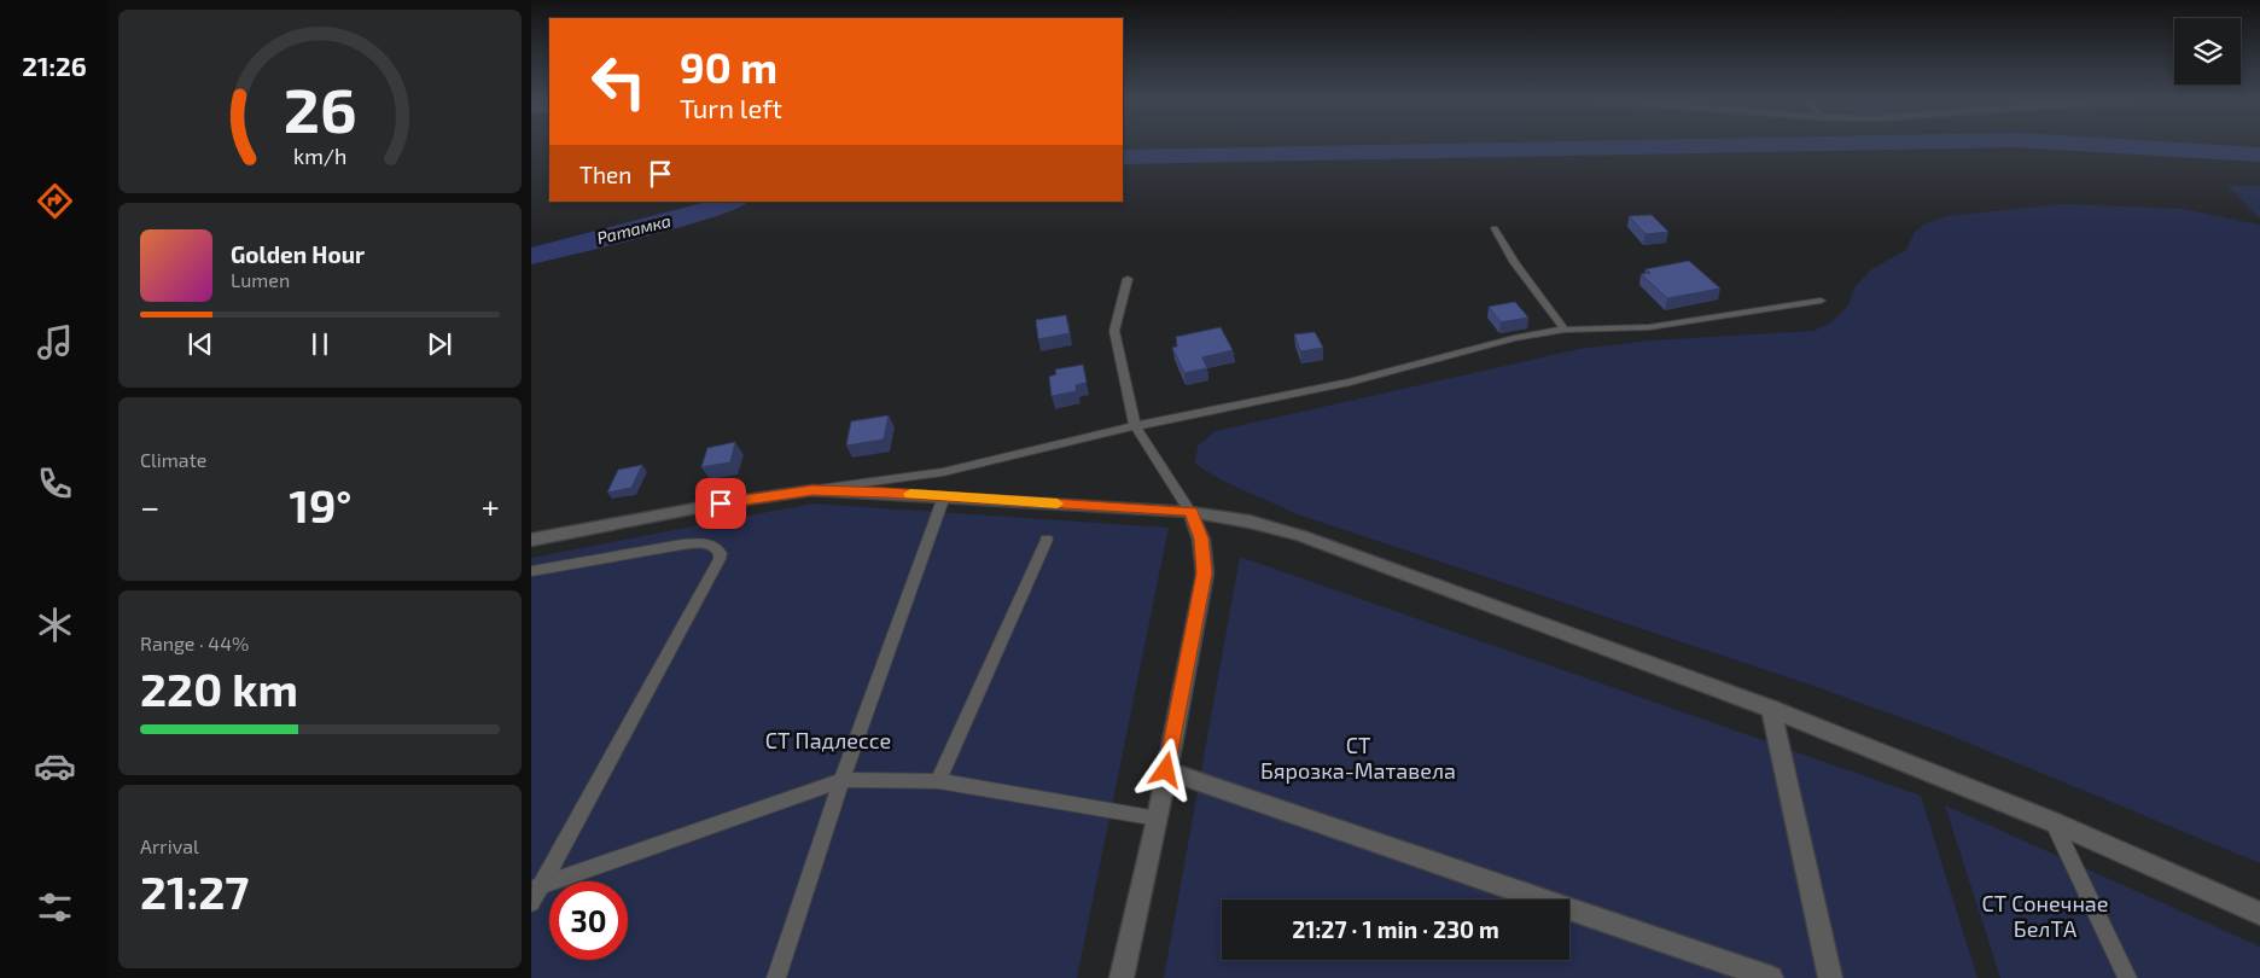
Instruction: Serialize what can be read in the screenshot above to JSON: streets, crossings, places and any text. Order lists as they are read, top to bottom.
{
  "water": ["Ратамка"],
  "parks": ["СТ Падлессе", "СТ Бярозка-Матавела", "СТ Сонечнае БелТА"],
  "page": {
    "tabs": "21:26",
    "turn": ["90 m", "Turn left"],
    "then": "Then",
    "song": ["Golden Hour", "Lumen"],
    "tile": [
      "Climate",
      ["Range · 44%", "220 km"],
      ["Arrival", "21:27"]
    ],
    "heat": ["−", "19°", "+"],
    "limit": "30",
    "trip": "21:27 · 1 min · 230 m",
    "gauge": ["26", "km/h"]
  }
}
